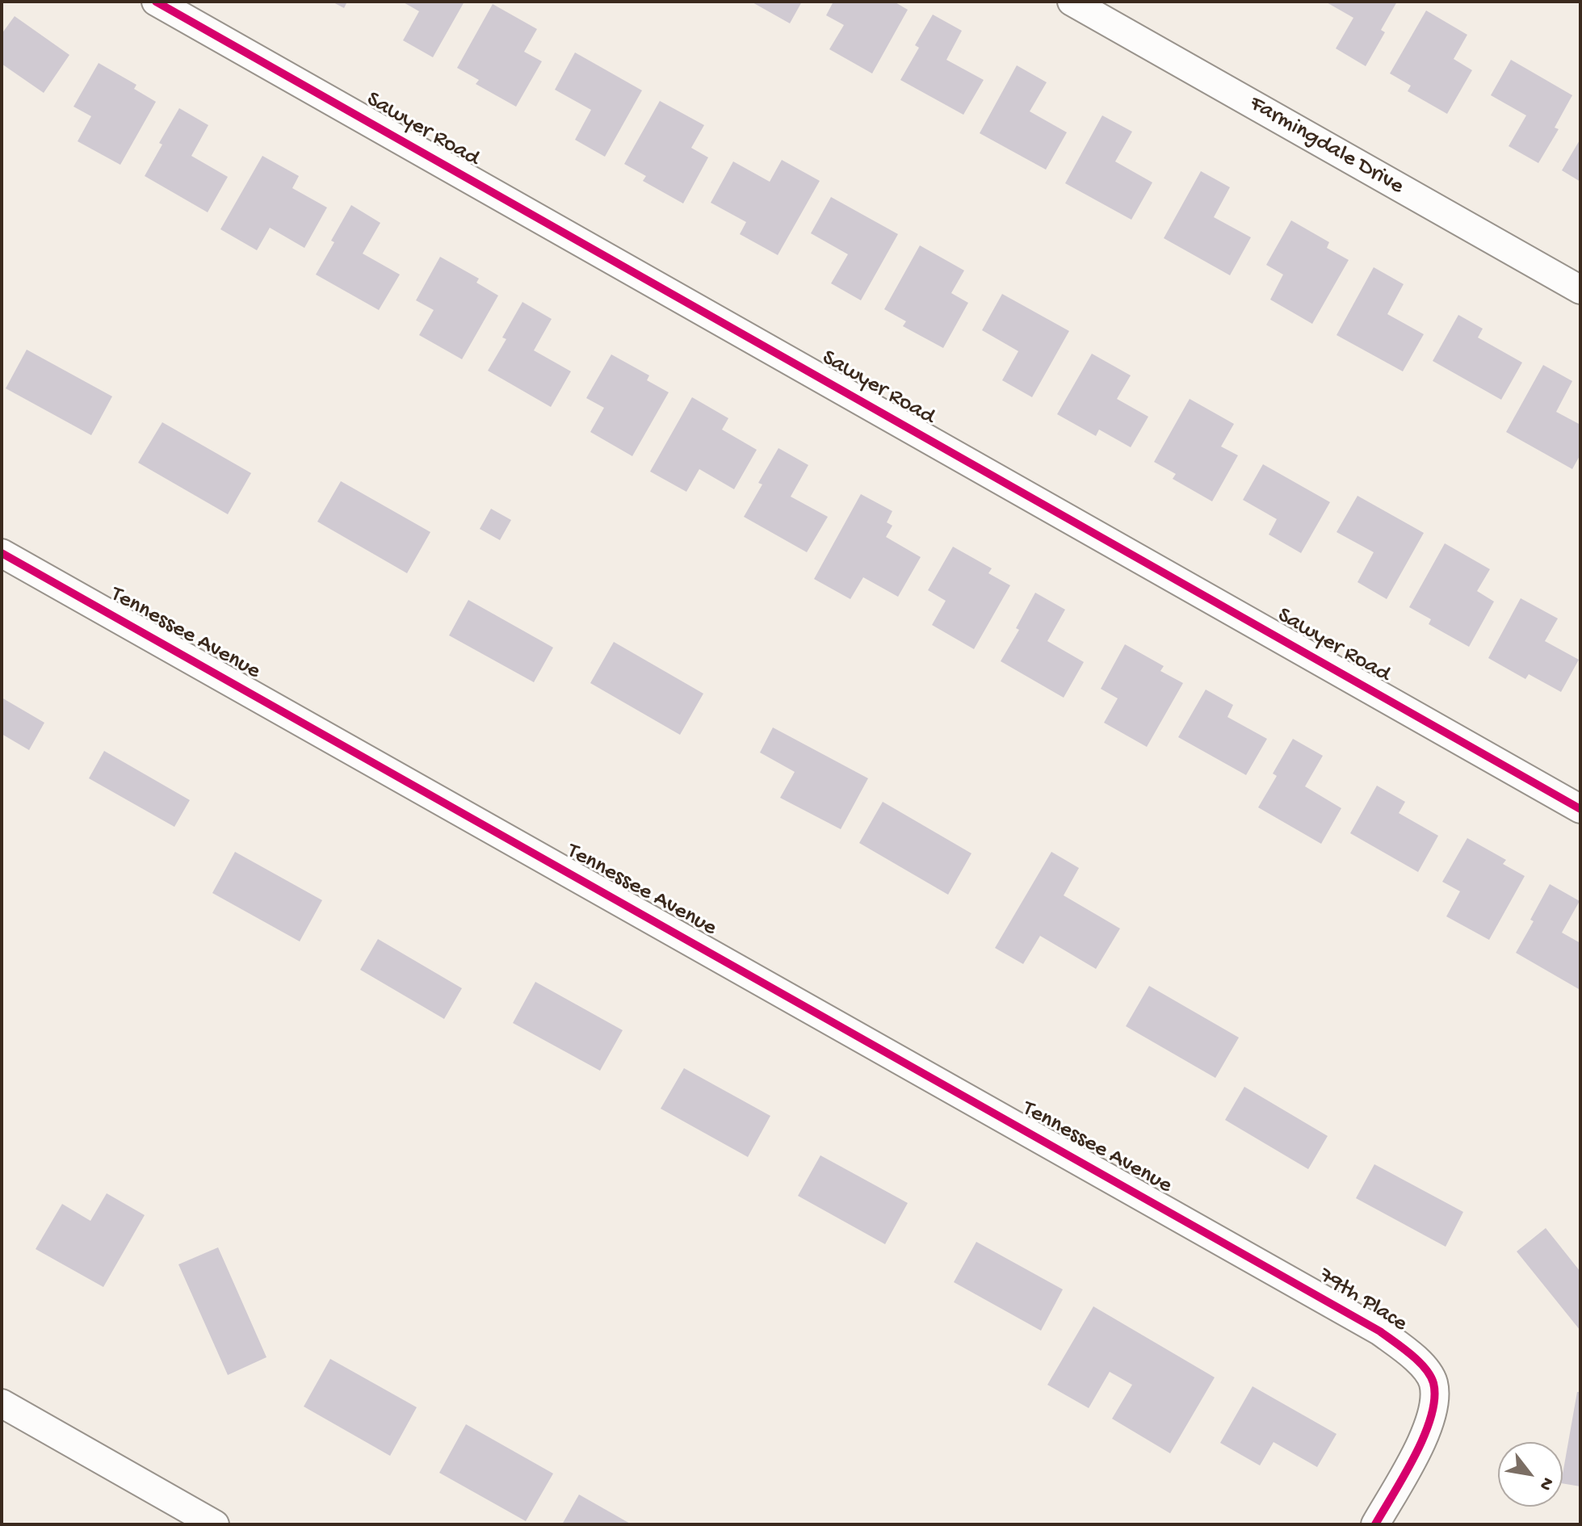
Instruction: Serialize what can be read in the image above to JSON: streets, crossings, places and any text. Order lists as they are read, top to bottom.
{
  "streets": {
    "street": [
      "Sawyer Road",
      "Farmingdale Drive",
      "Tennessee Avenue",
      "79th Place"
    ]
  },
  "crossings": [
    ["Tennessee Avenue", "79th Place"]
  ],
  "north": "bottom right"
}
